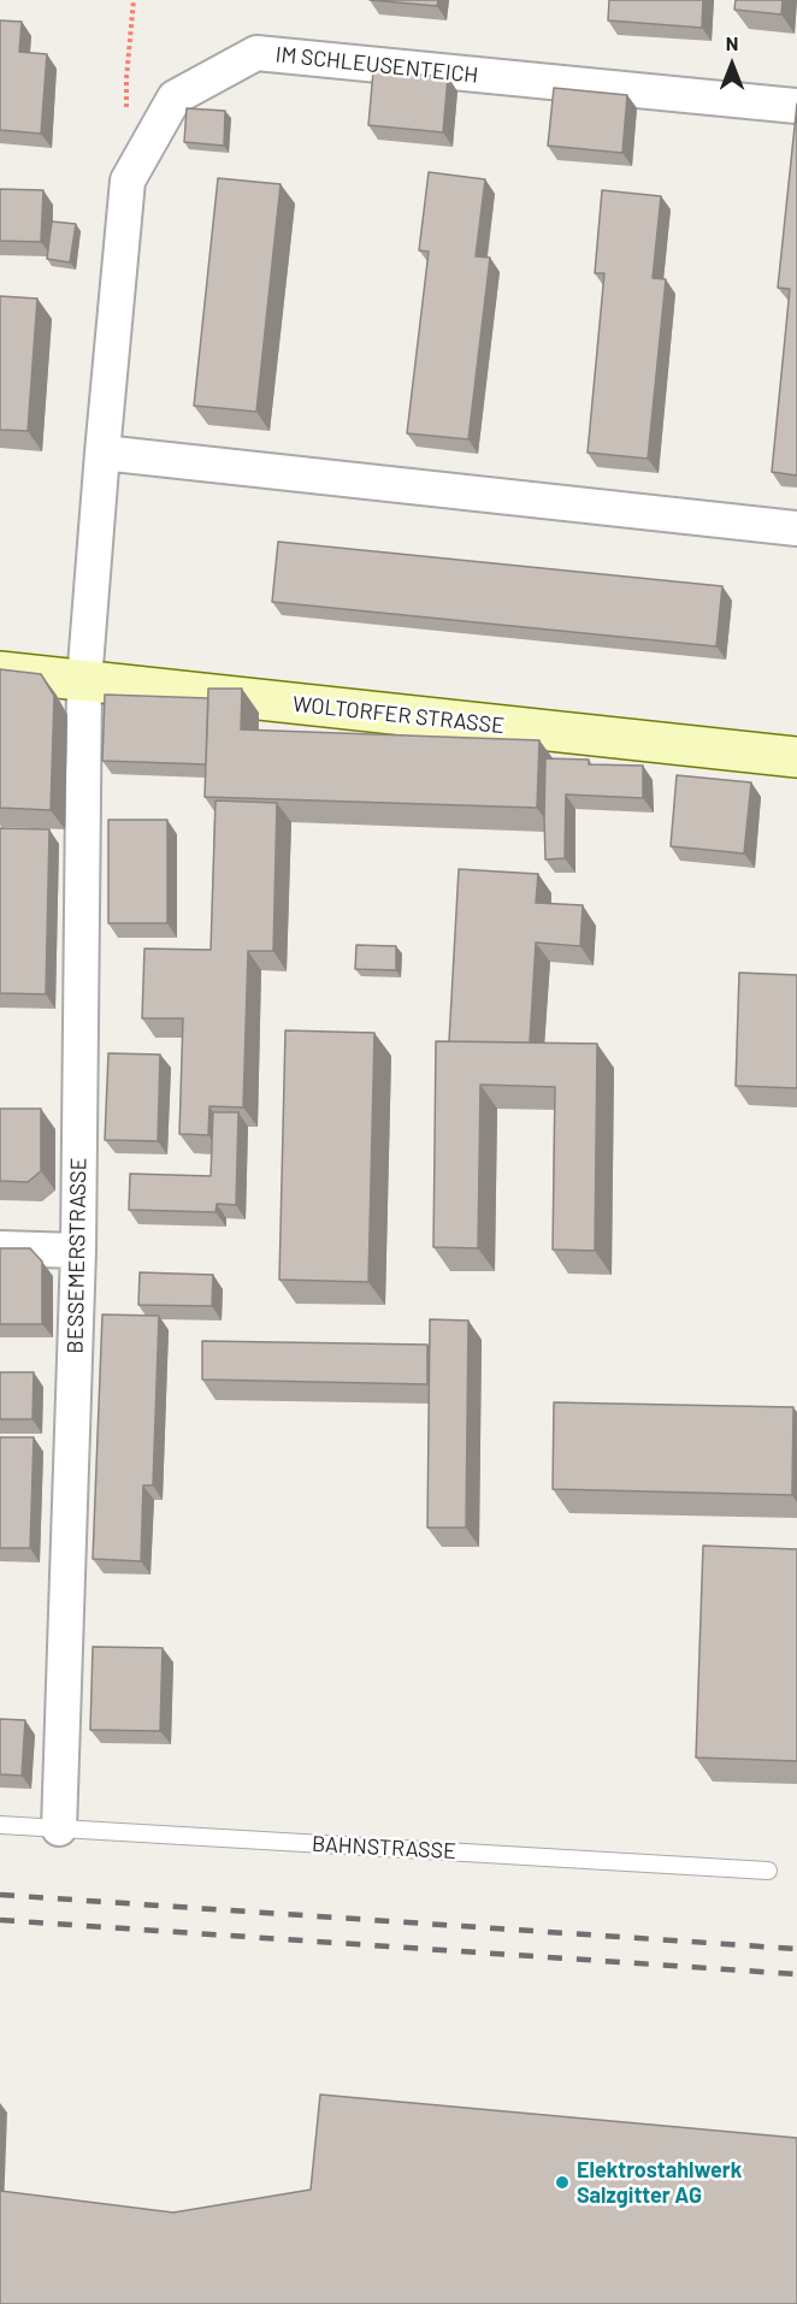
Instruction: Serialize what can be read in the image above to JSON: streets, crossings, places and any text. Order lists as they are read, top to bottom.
{
  "streets": {
    "street": ["IM SCHLEUSENTEICH", "WOLTORFER STRASSE", "BESSEMERSTRASSE"],
    "lane": ["BAHNSTRASSE"]
  },
  "crossings": [
    ["IM SCHLEUSENTEICH", "WOLTORFER STRASSE"],
    ["IM SCHLEUSENTEICH", "BESSEMERSTRASSE"],
    ["WOLTORFER STRASSE", "BESSEMERSTRASSE"],
    ["BESSEMERSTRASSE", "BAHNSTRASSE"]
  ],
  "places": ["Elektrostahlwerk Salzgitter AG"],
  "north": "top"
}
